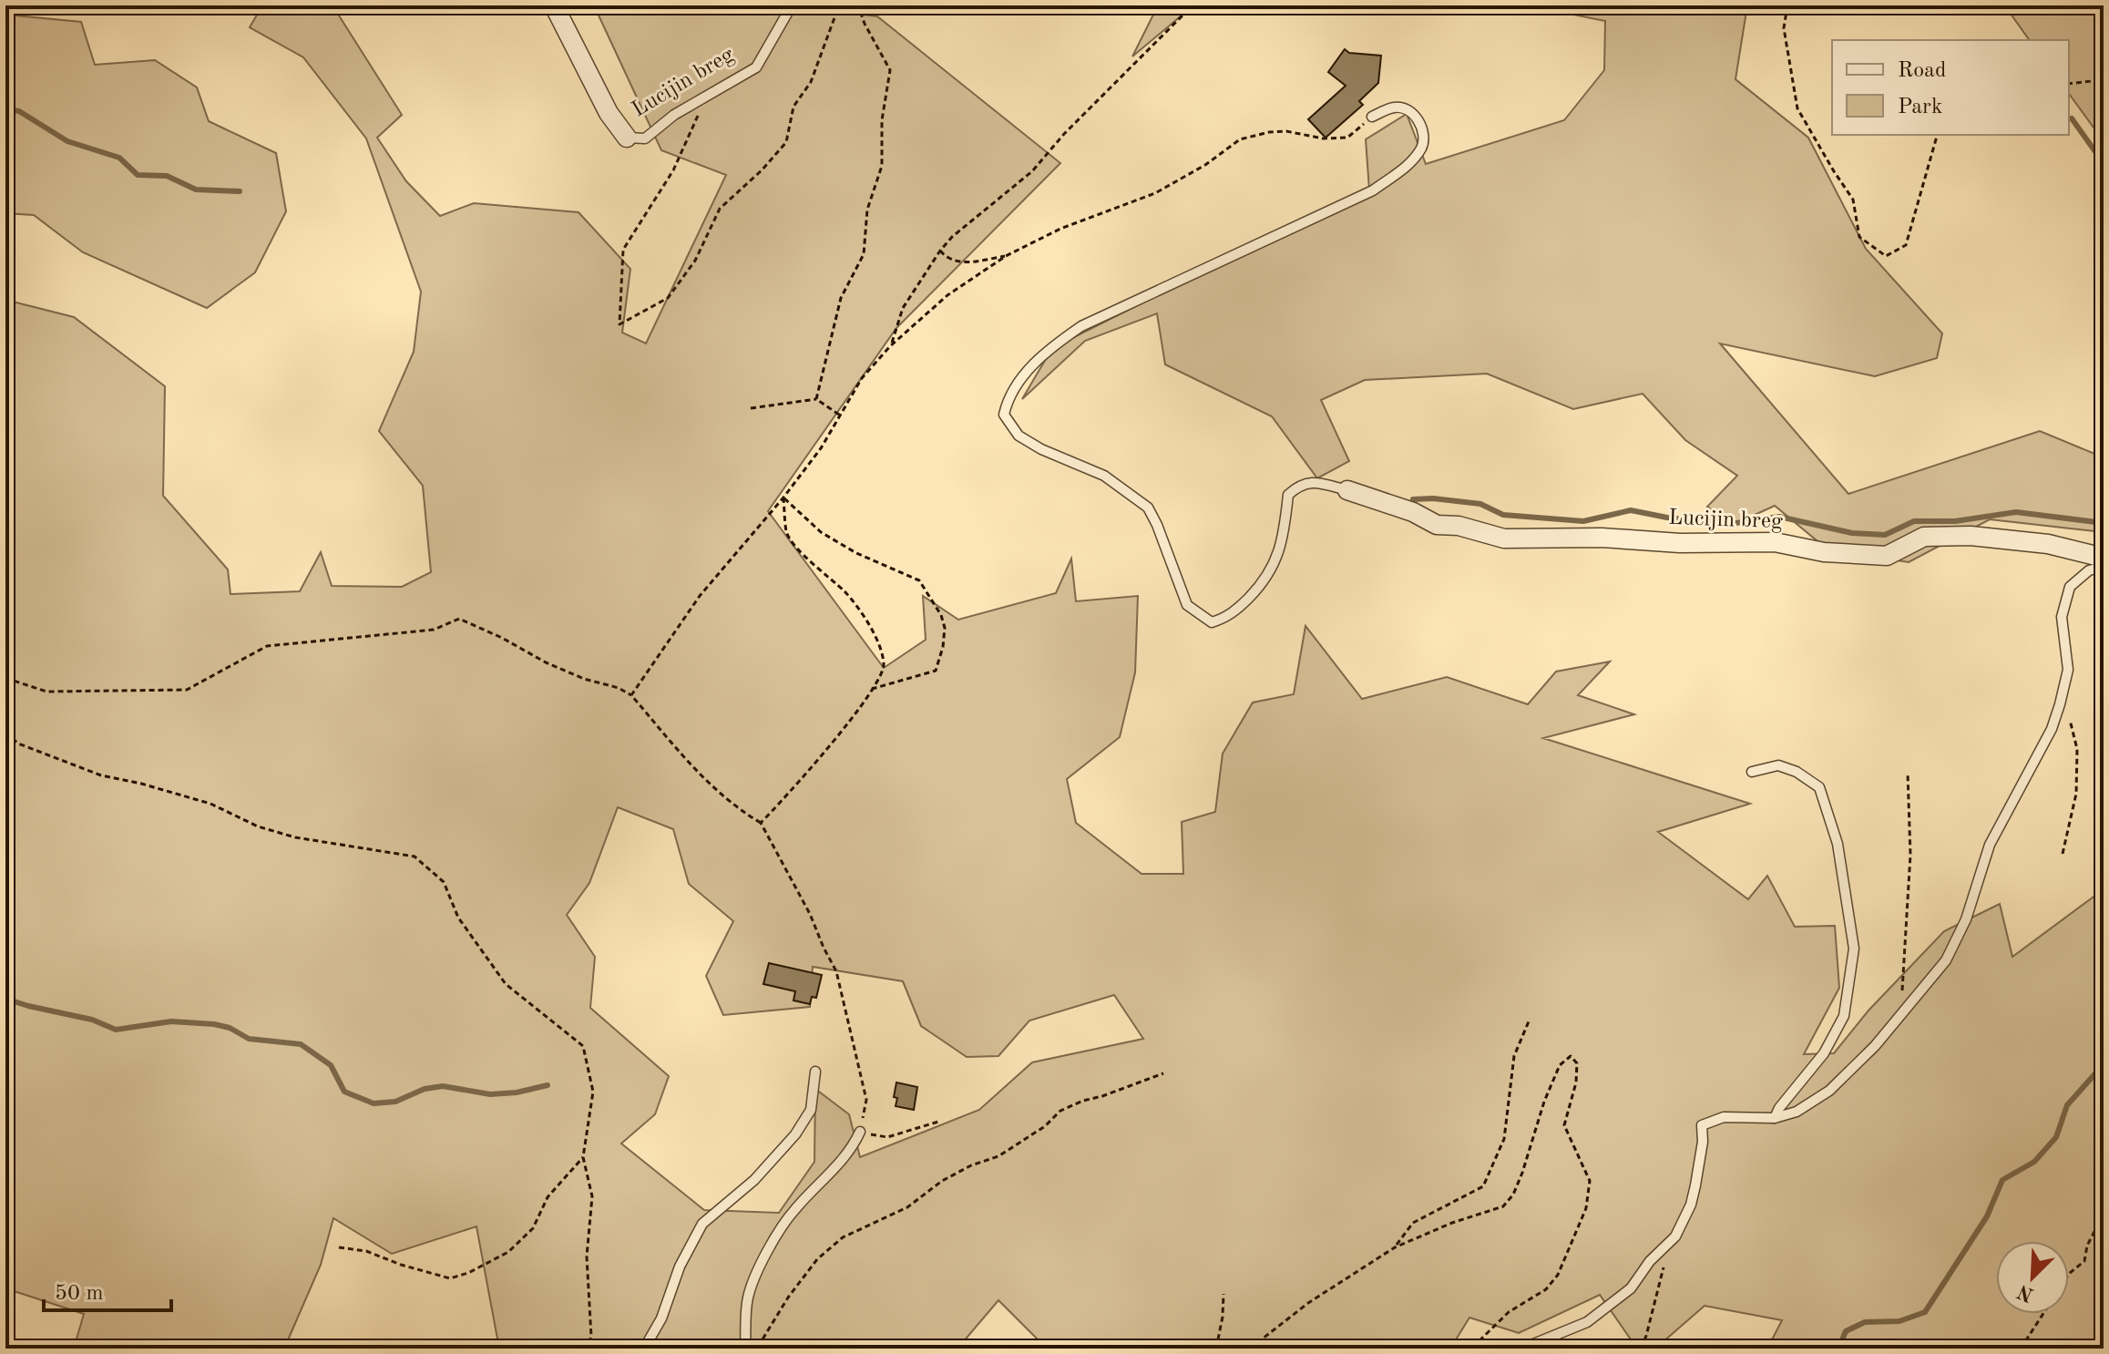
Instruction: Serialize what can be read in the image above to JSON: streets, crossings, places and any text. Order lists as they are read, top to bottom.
{
  "streets": {
    "street": ["Lucijin breg"]
  },
  "legend": ["Road", "Park"],
  "scale_bar": "50 m",
  "north": "bottom left"
}
